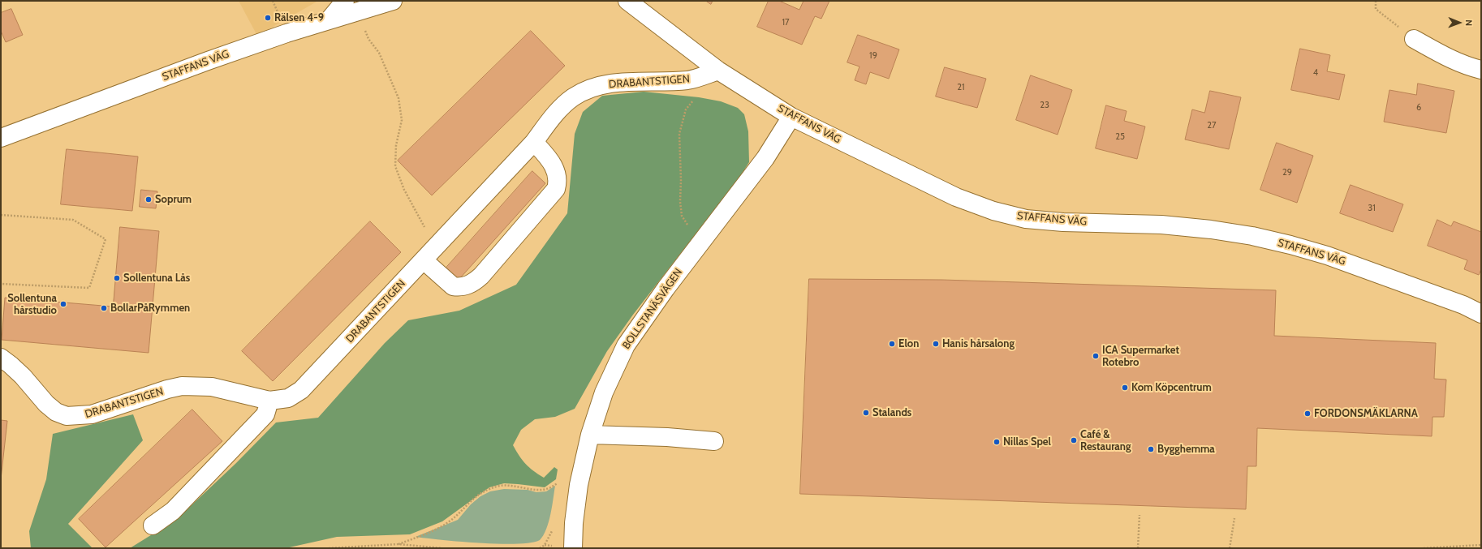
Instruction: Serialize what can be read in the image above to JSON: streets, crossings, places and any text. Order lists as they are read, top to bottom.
{
  "streets": {
    "street": ["STAFFANS VÄG", "DRABANTSTIGEN", "BOLLSTANÄSVÄGEN"]
  },
  "crossings": [
    ["STAFFANS VÄG", "DRABANTSTIGEN"],
    ["STAFFANS VÄG", "BOLLSTANÄSVÄGEN"]
  ],
  "places": [
    "Rälsen 4-9",
    "Soprum",
    "Sollentuna Lås",
    "Sollentuna hårstudio",
    "BollarPåRymmen",
    "Elon",
    "Hanis hårsalong",
    "ICA Supermarket Rotebro",
    "Kom Köpcentrum",
    "Stalands",
    "FORDONSMÄKLARNA",
    "Café & Restaurang",
    "Nillas Spel",
    "Bygghemma"
  ],
  "house_numbers": [
    "17",
    "19",
    "4",
    "21",
    "23",
    "6",
    "27",
    "25",
    "29",
    "31"
  ],
  "north": "right"
}
